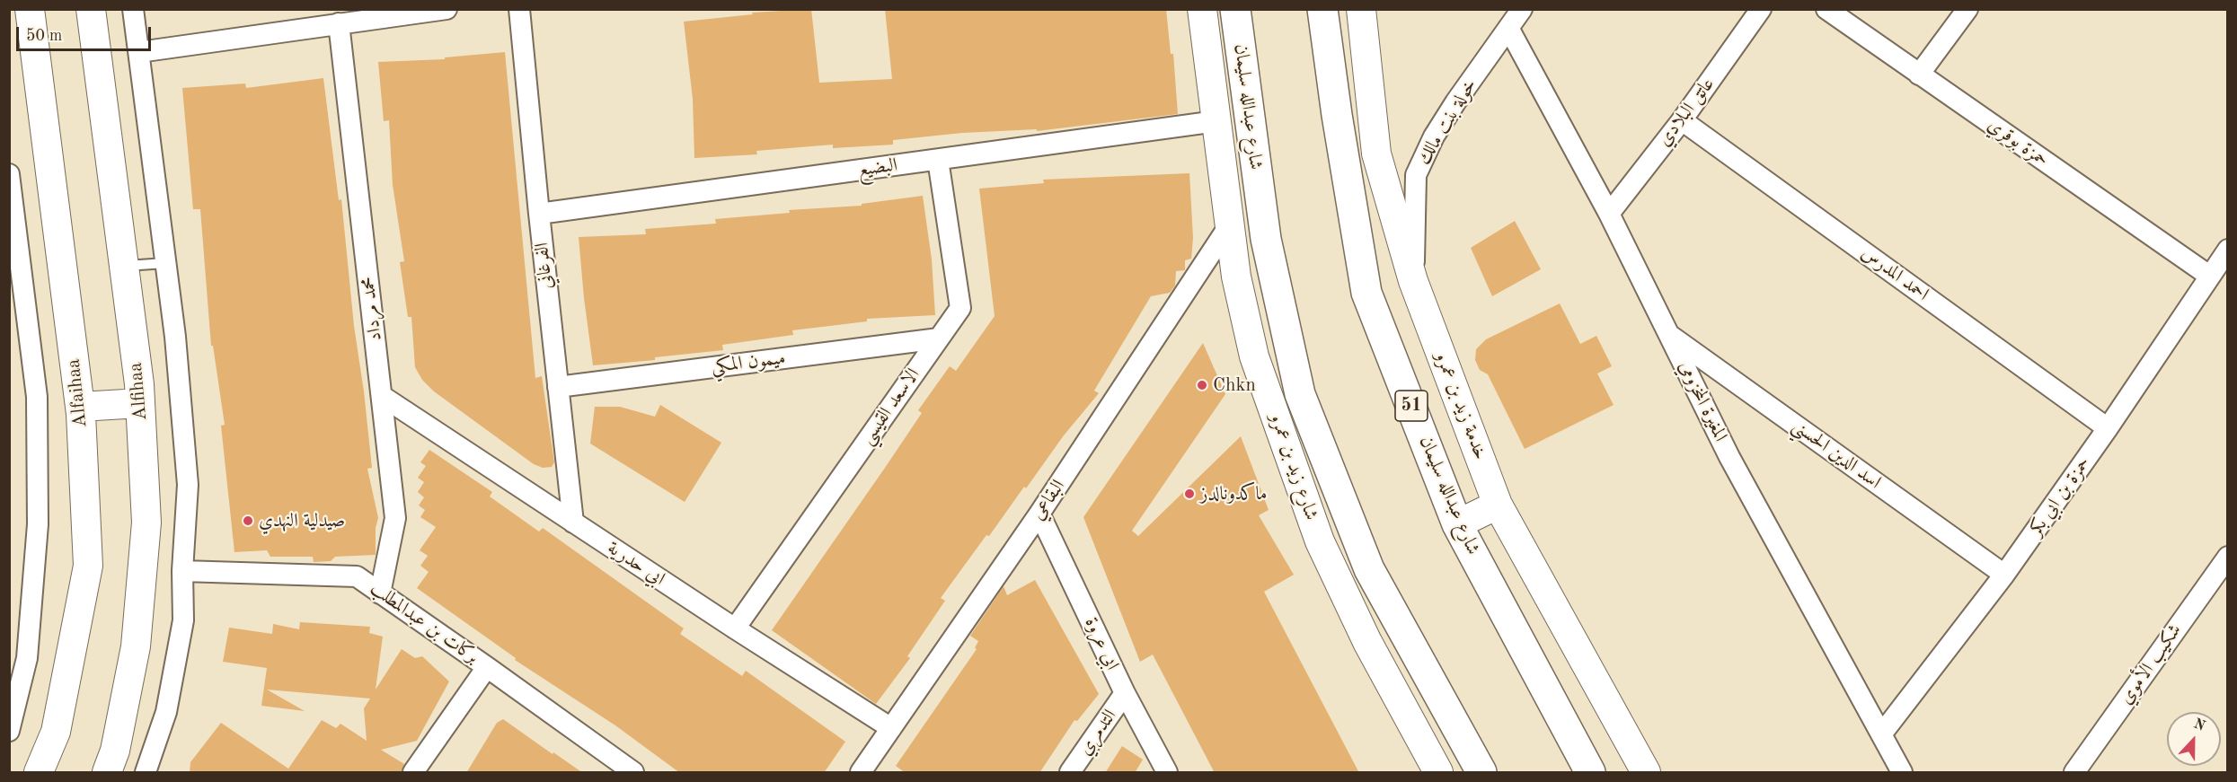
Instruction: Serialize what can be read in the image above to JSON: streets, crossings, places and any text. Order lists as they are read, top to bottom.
{
  "streets": {
    "main road": [
      "شارع عبدالله سليمان",
      "Alfihaa",
      "Alfaihaa",
      "51",
      "خدمة زيد بن عمرو",
      "شارع زيد بن عمرو"
    ],
    "street": [
      "عاتق البلادي",
      "خولة بنت مالك",
      "حمزة بوقري",
      "البضيع",
      "الفرغاني",
      "احمد المدرس",
      "محمد مرداد",
      "ميمون المكي",
      "المغيرة المخزومي",
      "الاسعد القيسي",
      "اسد الدين الحسني",
      "حمزة بن ابي بكر",
      "البقاعي",
      "ابي حدرية",
      "بركات بن عبدالمطلب",
      "ابي عروة",
      "شكيب الأموي",
      "التدمري"
    ]
  },
  "crossings": [
    ["عاتق البلادي", "احمد المدرس"],
    ["عاتق البلادي", "المغيرة المخزومي"],
    ["خولة بنت مالك", "المغيرة المخزومي"],
    ["خولة بنت مالك", "خدمة زيد بن عمرو"],
    ["حمزة بوقري", "حمزة بن ابي بكر"],
    ["البضيع", "الفرغاني"],
    ["البضيع", "الاسعد القيسي"],
    ["البضيع", "شارع زيد بن عمرو"],
    ["الفرغاني", "ميمون المكي"],
    ["الفرغاني", "ابي حدرية"],
    ["احمد المدرس", "حمزة بن ابي بكر"],
    ["محمد مرداد", "ابي حدرية"],
    ["محمد مرداد", "بركات بن عبدالمطلب"],
    ["ميمون المكي", "الاسعد القيسي"],
    ["المغيرة المخزومي", "اسد الدين الحسني"],
    ["المغيرة المخزومي", "حمزة بن ابي بكر"],
    ["الاسعد القيسي", "ابي حدرية"],
    ["اسد الدين الحسني", "حمزة بن ابي بكر"],
    ["شارع زيد بن عمرو", "البقاعي"],
    ["البقاعي", "ابي حدرية"],
    ["البقاعي", "ابي عروة"],
    ["ابي عروة", "التدمري"]
  ],
  "places": ["Chkn", "ماكدونالدز", "صيدلية النهدي"],
  "scale_bar": "50 m",
  "north": "top"
}
